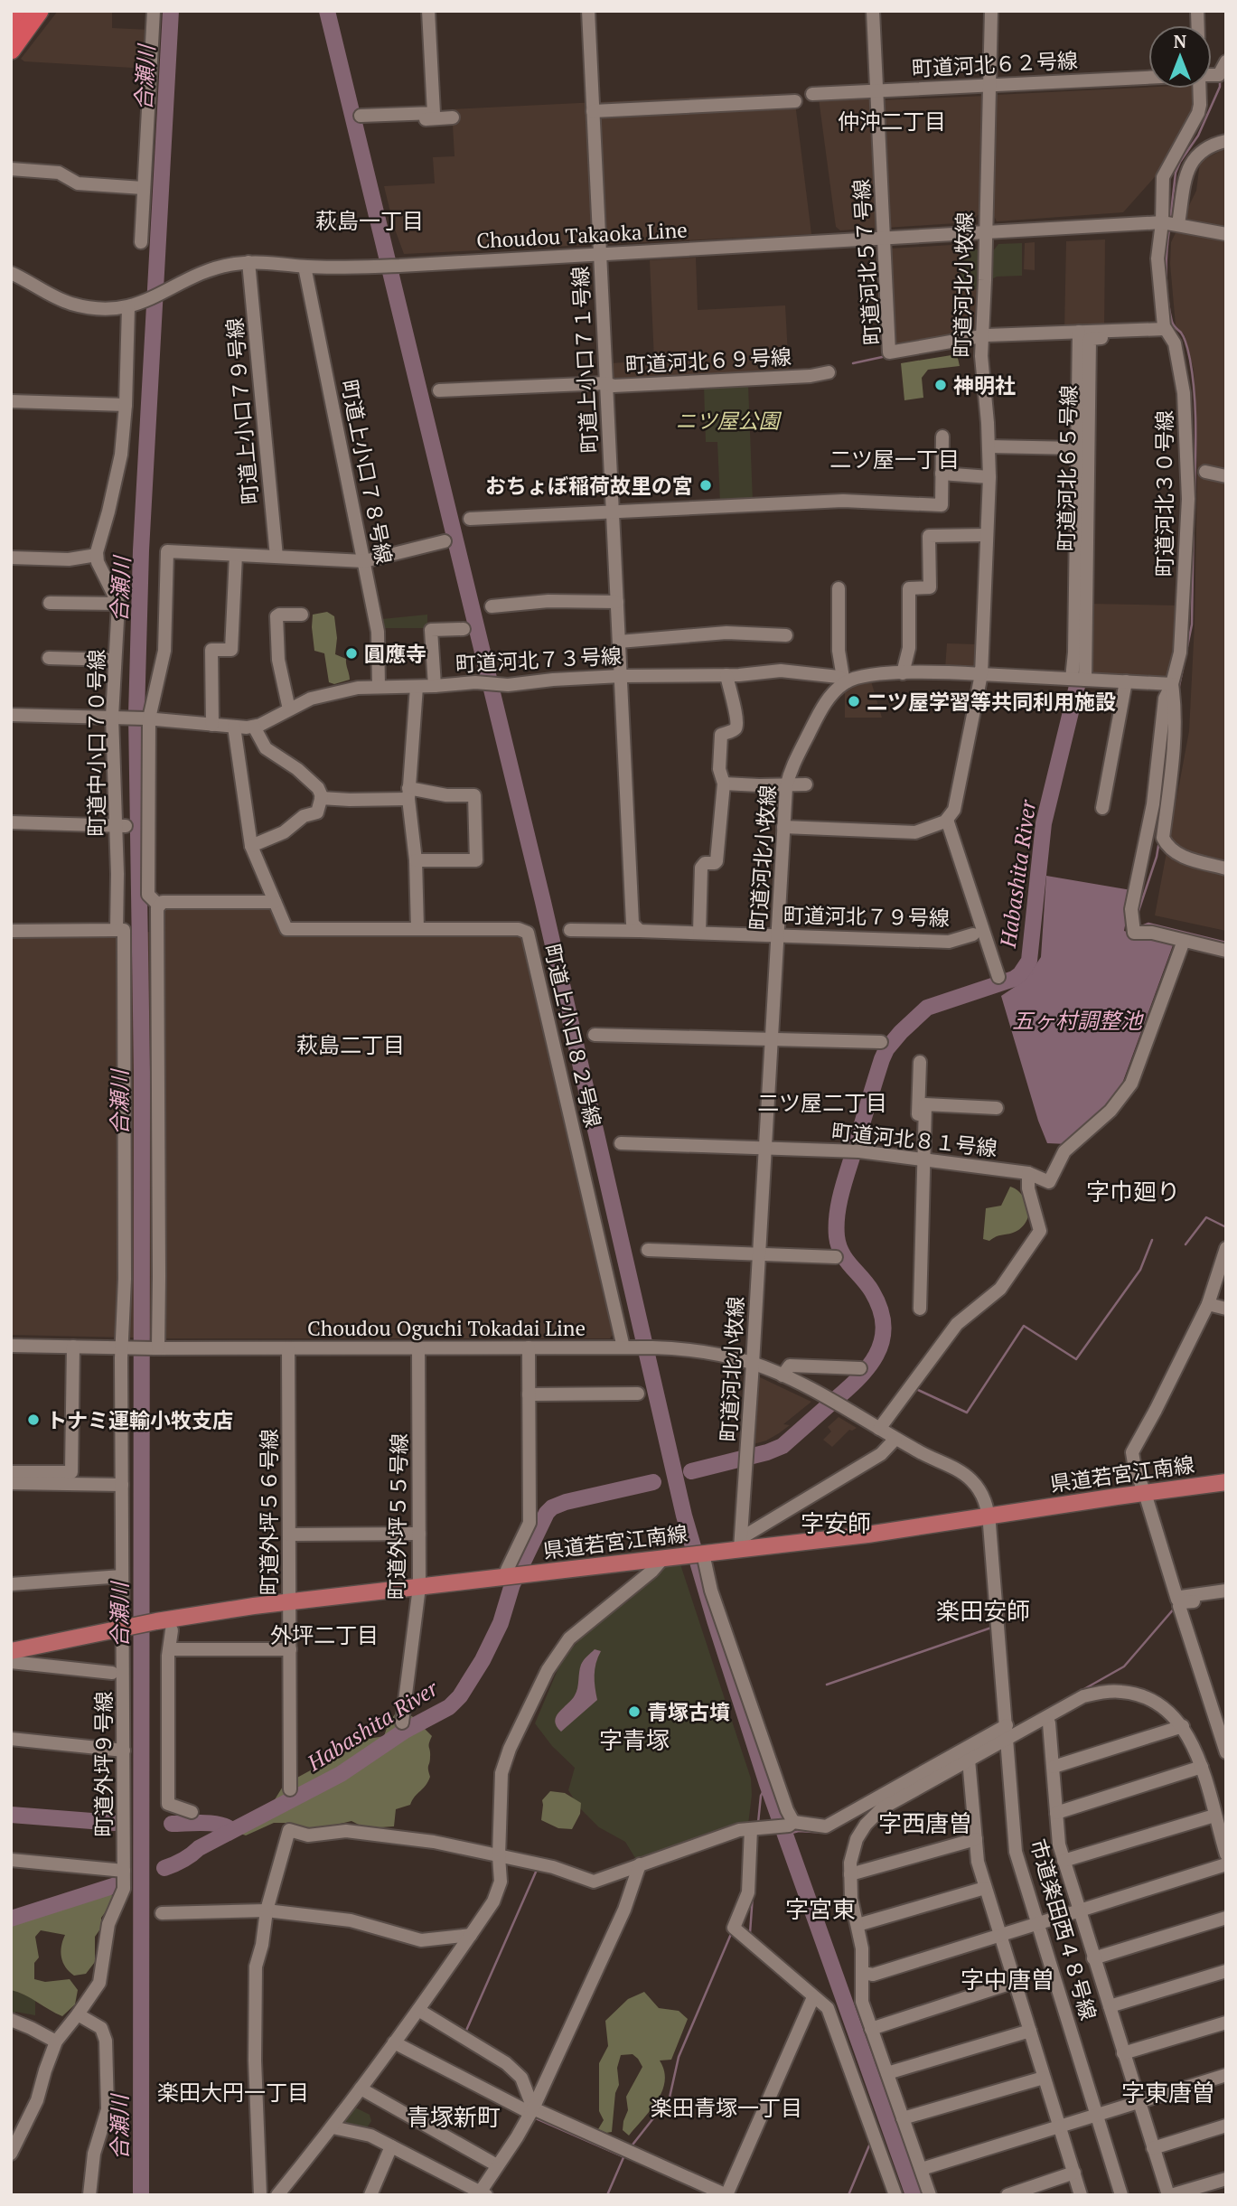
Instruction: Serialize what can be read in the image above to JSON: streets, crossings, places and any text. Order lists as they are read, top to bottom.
{
  "streets": {
    "main road": ["県道若宮江南線"],
    "street": [
      "町道河北６２号線",
      "Choudou Takaoka Line",
      "町道河北５７号線",
      "町道河北小牧線",
      "町道上小口７１号線",
      "町道河北６９号線",
      "町道上小口７９号線",
      "町道河北６５号線",
      "町道上小口７８号線",
      "町道河北３０号線",
      "町道河北７３号線",
      "町道中小口７０号線",
      "町道河北７９号線",
      "町道上小口８２号線",
      "町道河北８１号線",
      "Choudou Oguchi Tokadai Line",
      "町道外坪５６号線",
      "町道外坪５５号線",
      "町道外坪９号線",
      "市道楽田西４８号線"
    ]
  },
  "crossings": [
    ["町道河北６２号線", "町道河北小牧線"],
    ["Choudou Takaoka Line", "町道河北５７号線"],
    ["Choudou Takaoka Line", "町道河北小牧線"],
    ["Choudou Takaoka Line", "町道上小口７１号線"],
    ["Choudou Takaoka Line", "町道上小口７９号線"],
    ["Choudou Takaoka Line", "町道上小口７８号線"],
    ["Choudou Takaoka Line", "町道河北３０号線"],
    ["町道河北５７号線", "町道河北小牧線"],
    ["町道河北５７号線", "町道河北６５号線"],
    ["町道河北５７号線", "町道河北３０号線"],
    ["町道河北小牧線", "町道河北７３号線"],
    ["町道河北小牧線", "町道河北７９号線"],
    ["町道河北小牧線", "町道河北８１号線"],
    ["町道河北小牧線", "Choudou Oguchi Tokadai Line"],
    ["町道河北小牧線", "県道若宮江南線"],
    ["町道上小口７１号線", "町道河北６９号線"],
    ["町道上小口７１号線", "町道河北７３号線"],
    ["町道上小口７１号線", "町道河北７９号線"],
    ["町道河北６５号線", "町道河北３０号線"],
    ["町道上小口７８号線", "町道河北７３号線"],
    ["町道河北３０号線", "町道河北８１号線"],
    ["町道河北７３号線", "町道中小口７０号線"],
    ["町道中小口７０号線", "Choudou Oguchi Tokadai Line"],
    ["町道中小口７０号線", "町道外坪９号線"],
    ["町道上小口８２号線", "Choudou Oguchi Tokadai Line"],
    ["Choudou Oguchi Tokadai Line", "町道外坪５６号線"],
    ["Choudou Oguchi Tokadai Line", "町道外坪５５号線"],
    ["Choudou Oguchi Tokadai Line", "町道外坪９号線"],
    ["Choudou Oguchi Tokadai Line", "市道楽田西４８号線"],
    ["県道若宮江南線", "町道外坪５６号線"],
    ["県道若宮江南線", "町道外坪５５号線"],
    ["県道若宮江南線", "町道外坪９号線"],
    ["県道若宮江南線", "市道楽田西４８号線"]
  ],
  "districts": [
    "仲沖二丁目",
    "萩島一丁目",
    "二ツ屋一丁目",
    "萩島二丁目",
    "二ツ屋二丁目",
    "字巾廻り",
    "字安師",
    "楽田安師",
    "外坪二丁目",
    "字青塚",
    "字西唐曽",
    "字宮東",
    "字中唐曽",
    "楽田大円一丁目",
    "字東唐曽",
    "楽田青塚一丁目",
    "青塚新町"
  ],
  "water": ["合瀬川", "Habashita River", "五ヶ村調整池"],
  "parks": ["ニツ屋公園"],
  "places": [
    "神明社",
    "おちょぼ稲荷故里の宮",
    "圓應寺",
    "二ツ屋学習等共同利用施設",
    "トナミ運輸小牧支店",
    "青塚古墳"
  ],
  "north": "top"
}
